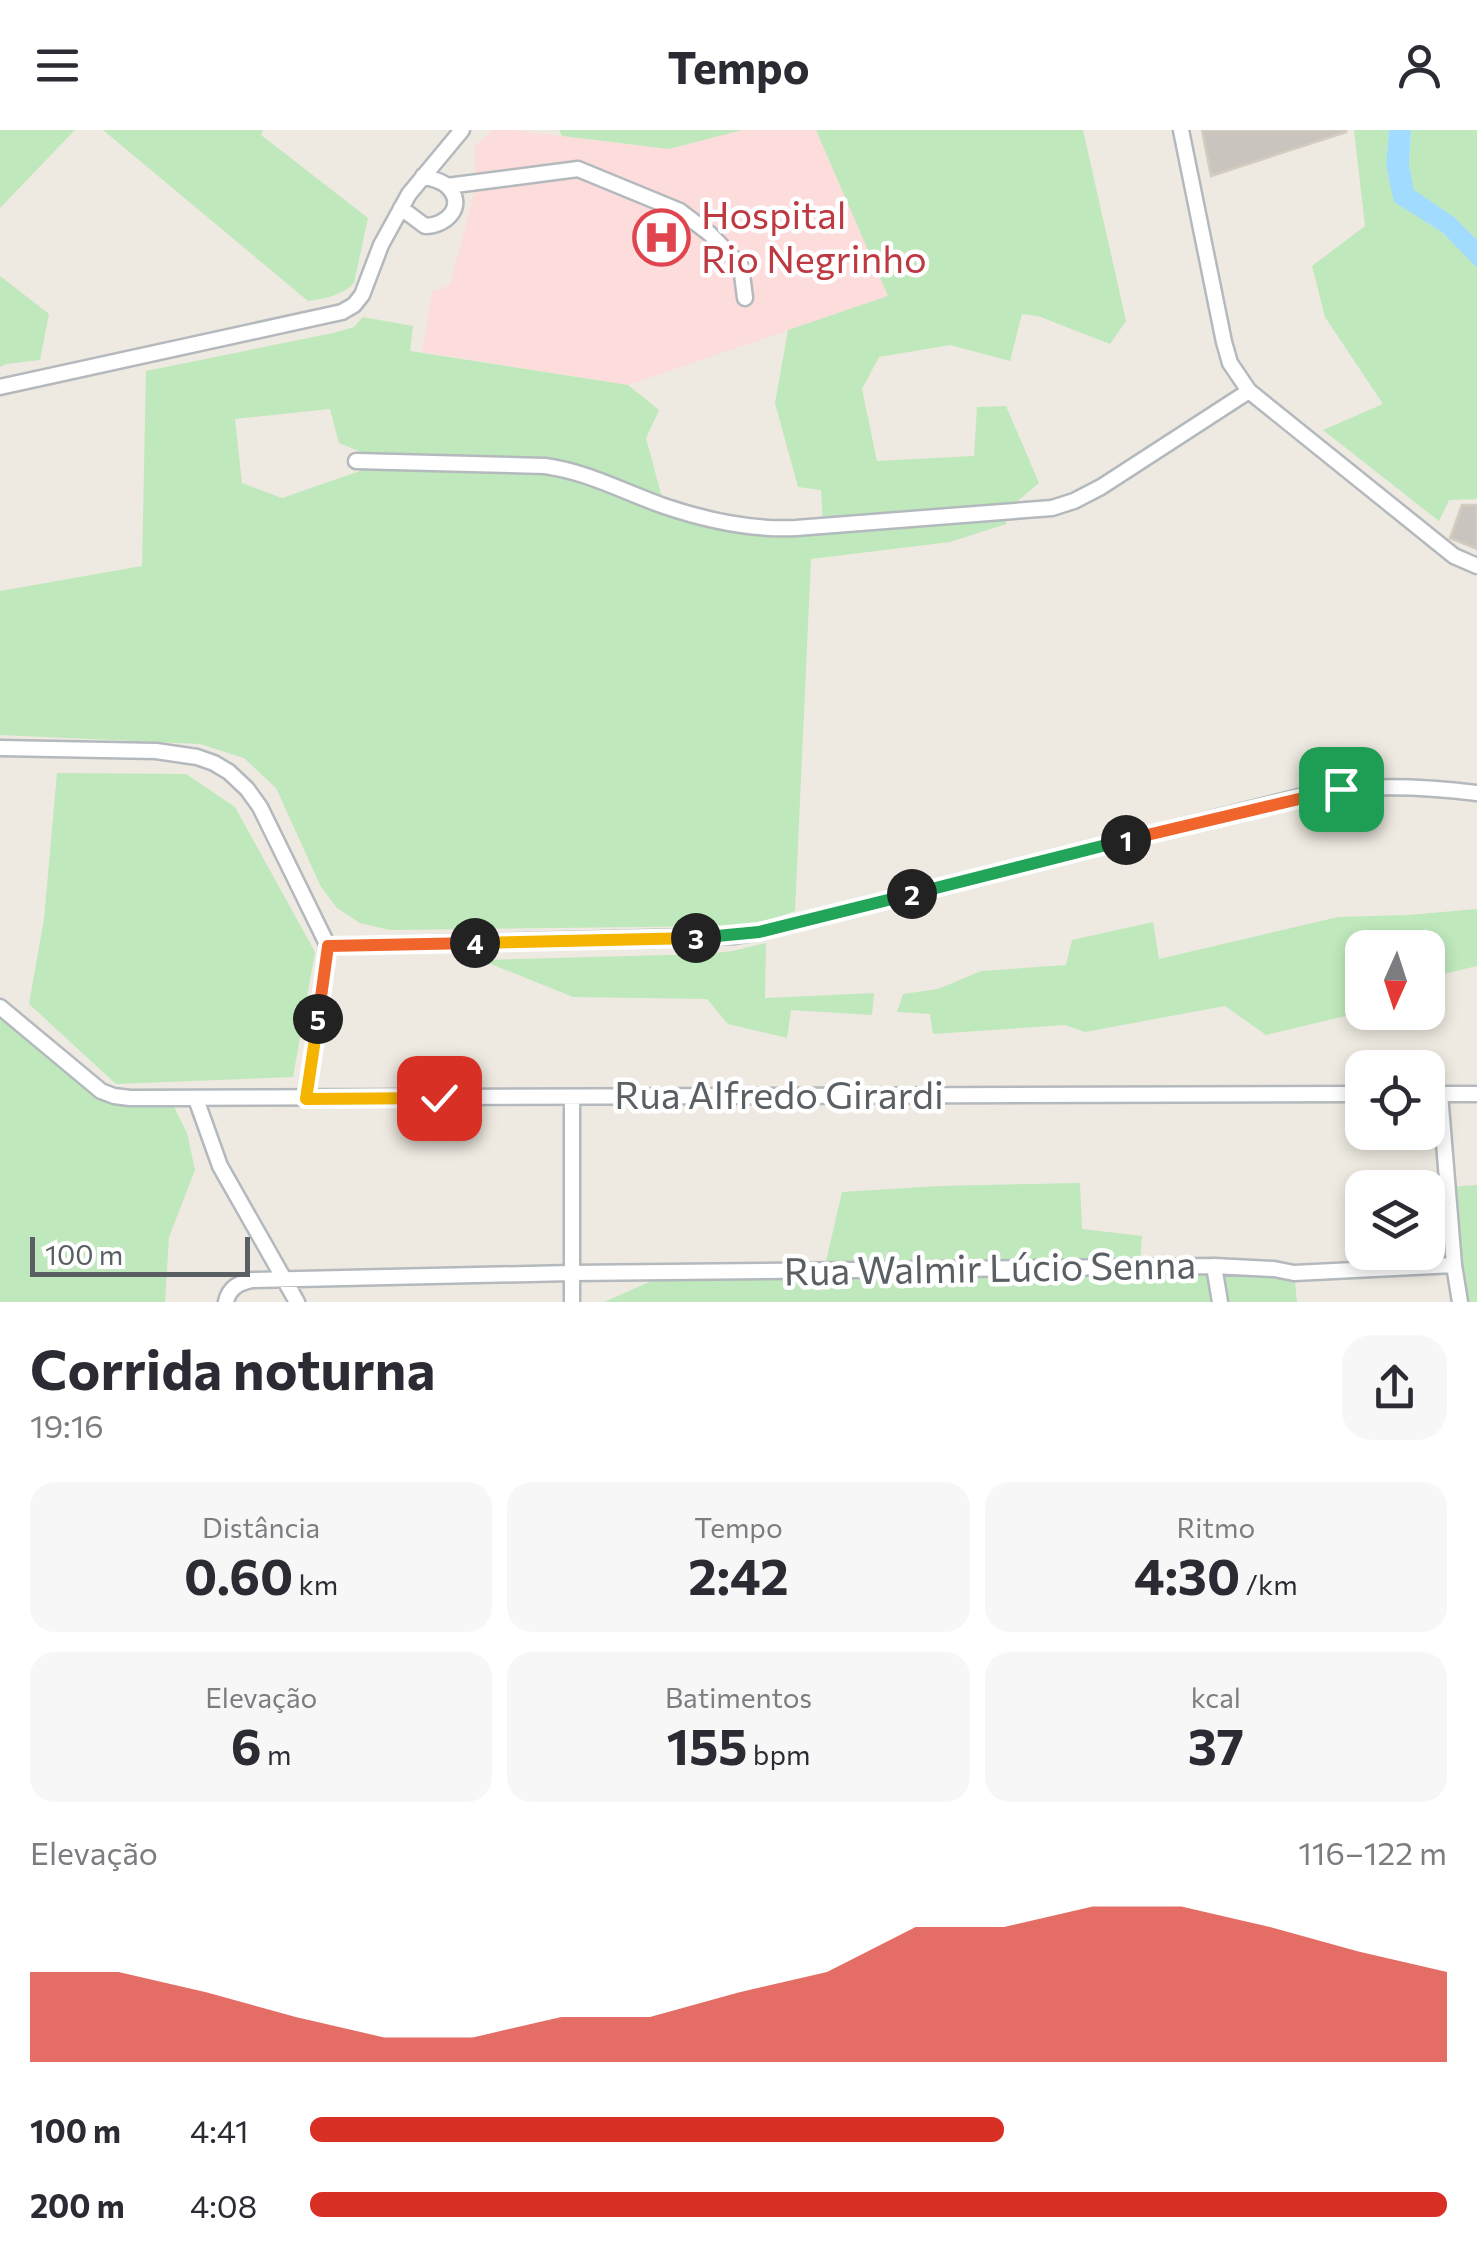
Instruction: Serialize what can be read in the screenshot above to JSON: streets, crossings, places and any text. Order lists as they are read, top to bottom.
{
  "streets": {
    "street": ["Rua Alfredo Girardi", "Rua Walmir Lúcio Senna"]
  },
  "places": {
    "hospital": ["Hospital Rio Negrinho"]
  },
  "scale_bar": "100 m",
  "north": "bottom",
  "page": {
    "header": "Tempo",
    "pins": [
      "1",
      "2",
      "3",
      "4",
      "5"
    ],
    "scale": "100 m",
    "heading": ["Corrida noturna", "19:16"],
    "stats": [
      ["Distância", "0.60 km"],
      ["Tempo", "2:42"],
      ["Ritmo", "4:30 /km"],
      ["Elevação", "6 m"],
      ["Batimentos", "155 bpm"],
      ["kcal", "37"]
    ],
    "chart": ["Elevação", "116–122 m"],
    "list": [
      {
        "name": "100 m",
        "note": "4:41"
      },
      {
        "name": "200 m",
        "note": "4:08"
      }
    ]
  }
}
